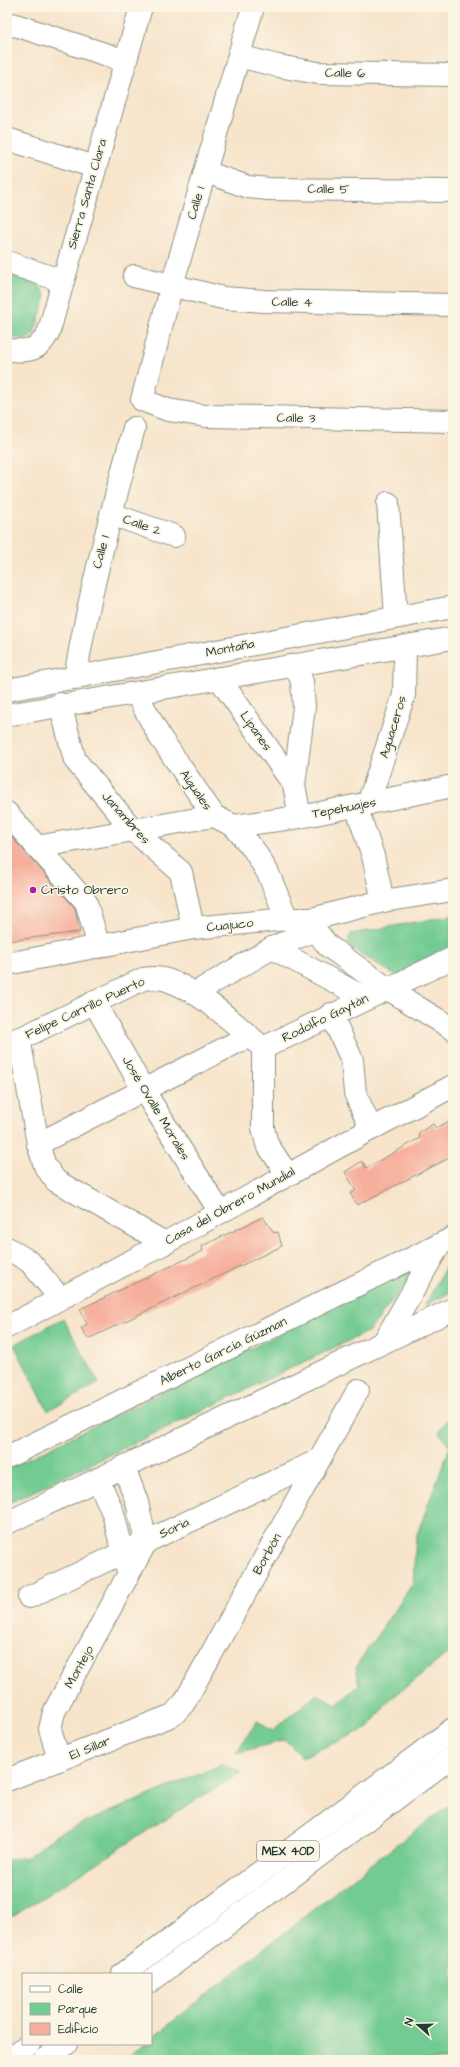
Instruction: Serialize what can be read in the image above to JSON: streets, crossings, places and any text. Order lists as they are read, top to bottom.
{
  "streets": {
    "main road": [
      "Calle 6",
      "Calle 5",
      "Sierra Santa Clara",
      "Calle 1",
      "Calle 4",
      "Calle 3",
      "Calle 2",
      "Montaña",
      "Aguaceros",
      "Lipanes",
      "Aiguales",
      "Tepehuajes",
      "Janambres",
      "Cuajuco",
      "Felipe Carrillo Puerto",
      "Rodolfo Gaytán",
      "José Ovalle Morales",
      "Casa del Obrero Mundial",
      "Alberto García Gúzman",
      "Soria",
      "Borbón",
      "Montejo",
      "El Sillar",
      "MEX 40D"
    ]
  },
  "crossings": [
    ["Calle 6", "Calle 1"],
    ["Calle 5", "Calle 1"],
    ["Calle 1", "Calle 4"],
    ["Calle 1", "Calle 3"],
    ["Calle 1", "Calle 2"],
    ["Calle 1", "Montaña"],
    ["Aguaceros", "Tepehuajes"],
    ["Lipanes", "Tepehuajes"],
    ["Aiguales", "Tepehuajes"],
    ["Aiguales", "Cuajuco"],
    ["Janambres", "Cuajuco"],
    ["Felipe Carrillo Puerto", "Rodolfo Gaytán"],
    ["Felipe Carrillo Puerto", "José Ovalle Morales"],
    ["Felipe Carrillo Puerto", "Casa del Obrero Mundial"],
    ["Rodolfo Gaytán", "José Ovalle Morales"],
    ["José Ovalle Morales", "Casa del Obrero Mundial"],
    ["Soria", "Borbón"],
    ["Soria", "Montejo"],
    ["Borbón", "El Sillar"],
    ["Montejo", "El Sillar"]
  ],
  "places": ["Cristo Obrero"],
  "legend": ["Calle", "Parque", "Edificio"],
  "north": "left"
}
